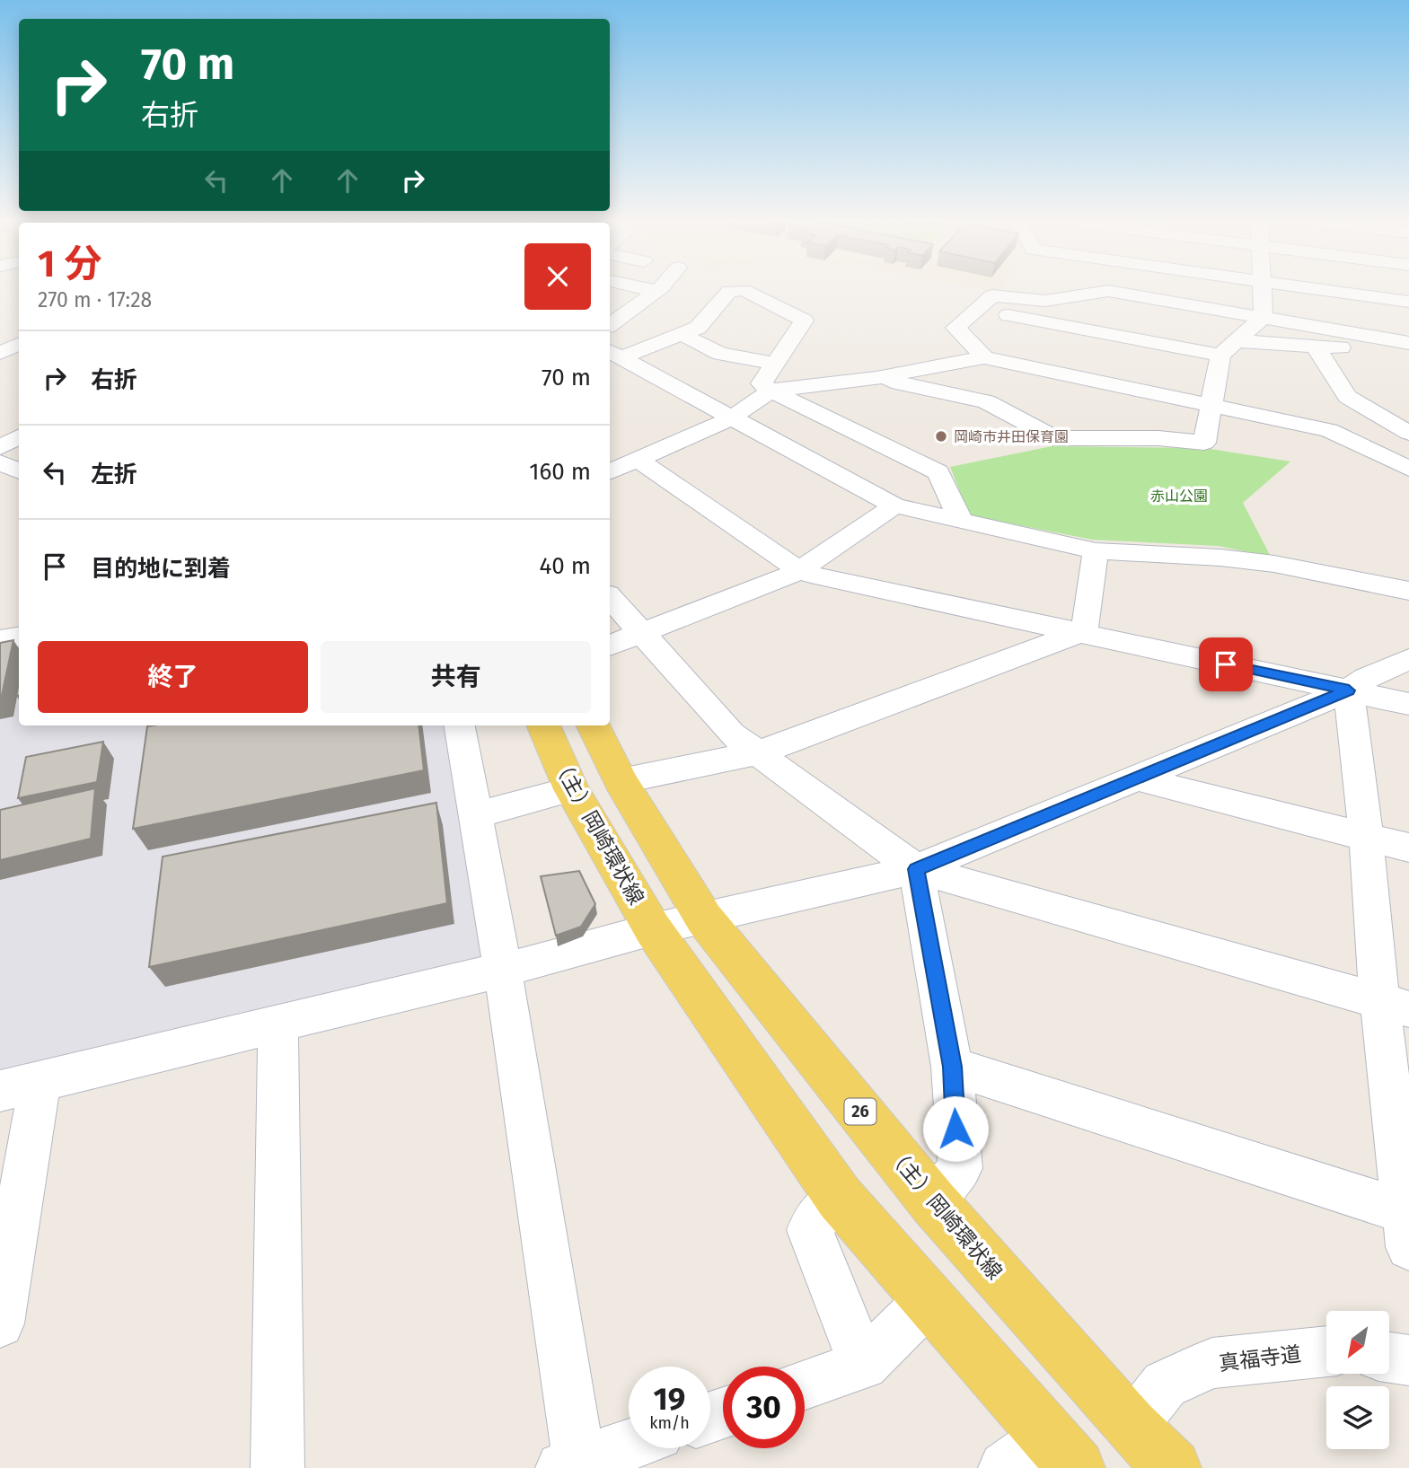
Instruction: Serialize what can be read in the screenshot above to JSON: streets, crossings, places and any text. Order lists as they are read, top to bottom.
{
  "streets": {
    "main road": ["（主）岡崎環状線", "26"],
    "street": ["真福寺道"]
  },
  "crossings": [
    ["（主）岡崎環状線", "真福寺道"]
  ],
  "parks": ["赤山公園"],
  "places": ["岡崎市井田保育園"],
  "north": "bottom left",
  "page": {
    "turn": ["70 m", "右折"],
    "heading": ["1 分", "270 m · 17:28"],
    "list": [
      {
        "name": "右折",
        "value": "70 m"
      },
      {
        "name": "左折",
        "value": "160 m"
      },
      {
        "name": "目的地に到着",
        "value": "40 m"
      }
    ],
    "buttons": ["終了", "共有"],
    "speed": "19 km/h",
    "limit": "30"
  }
}
